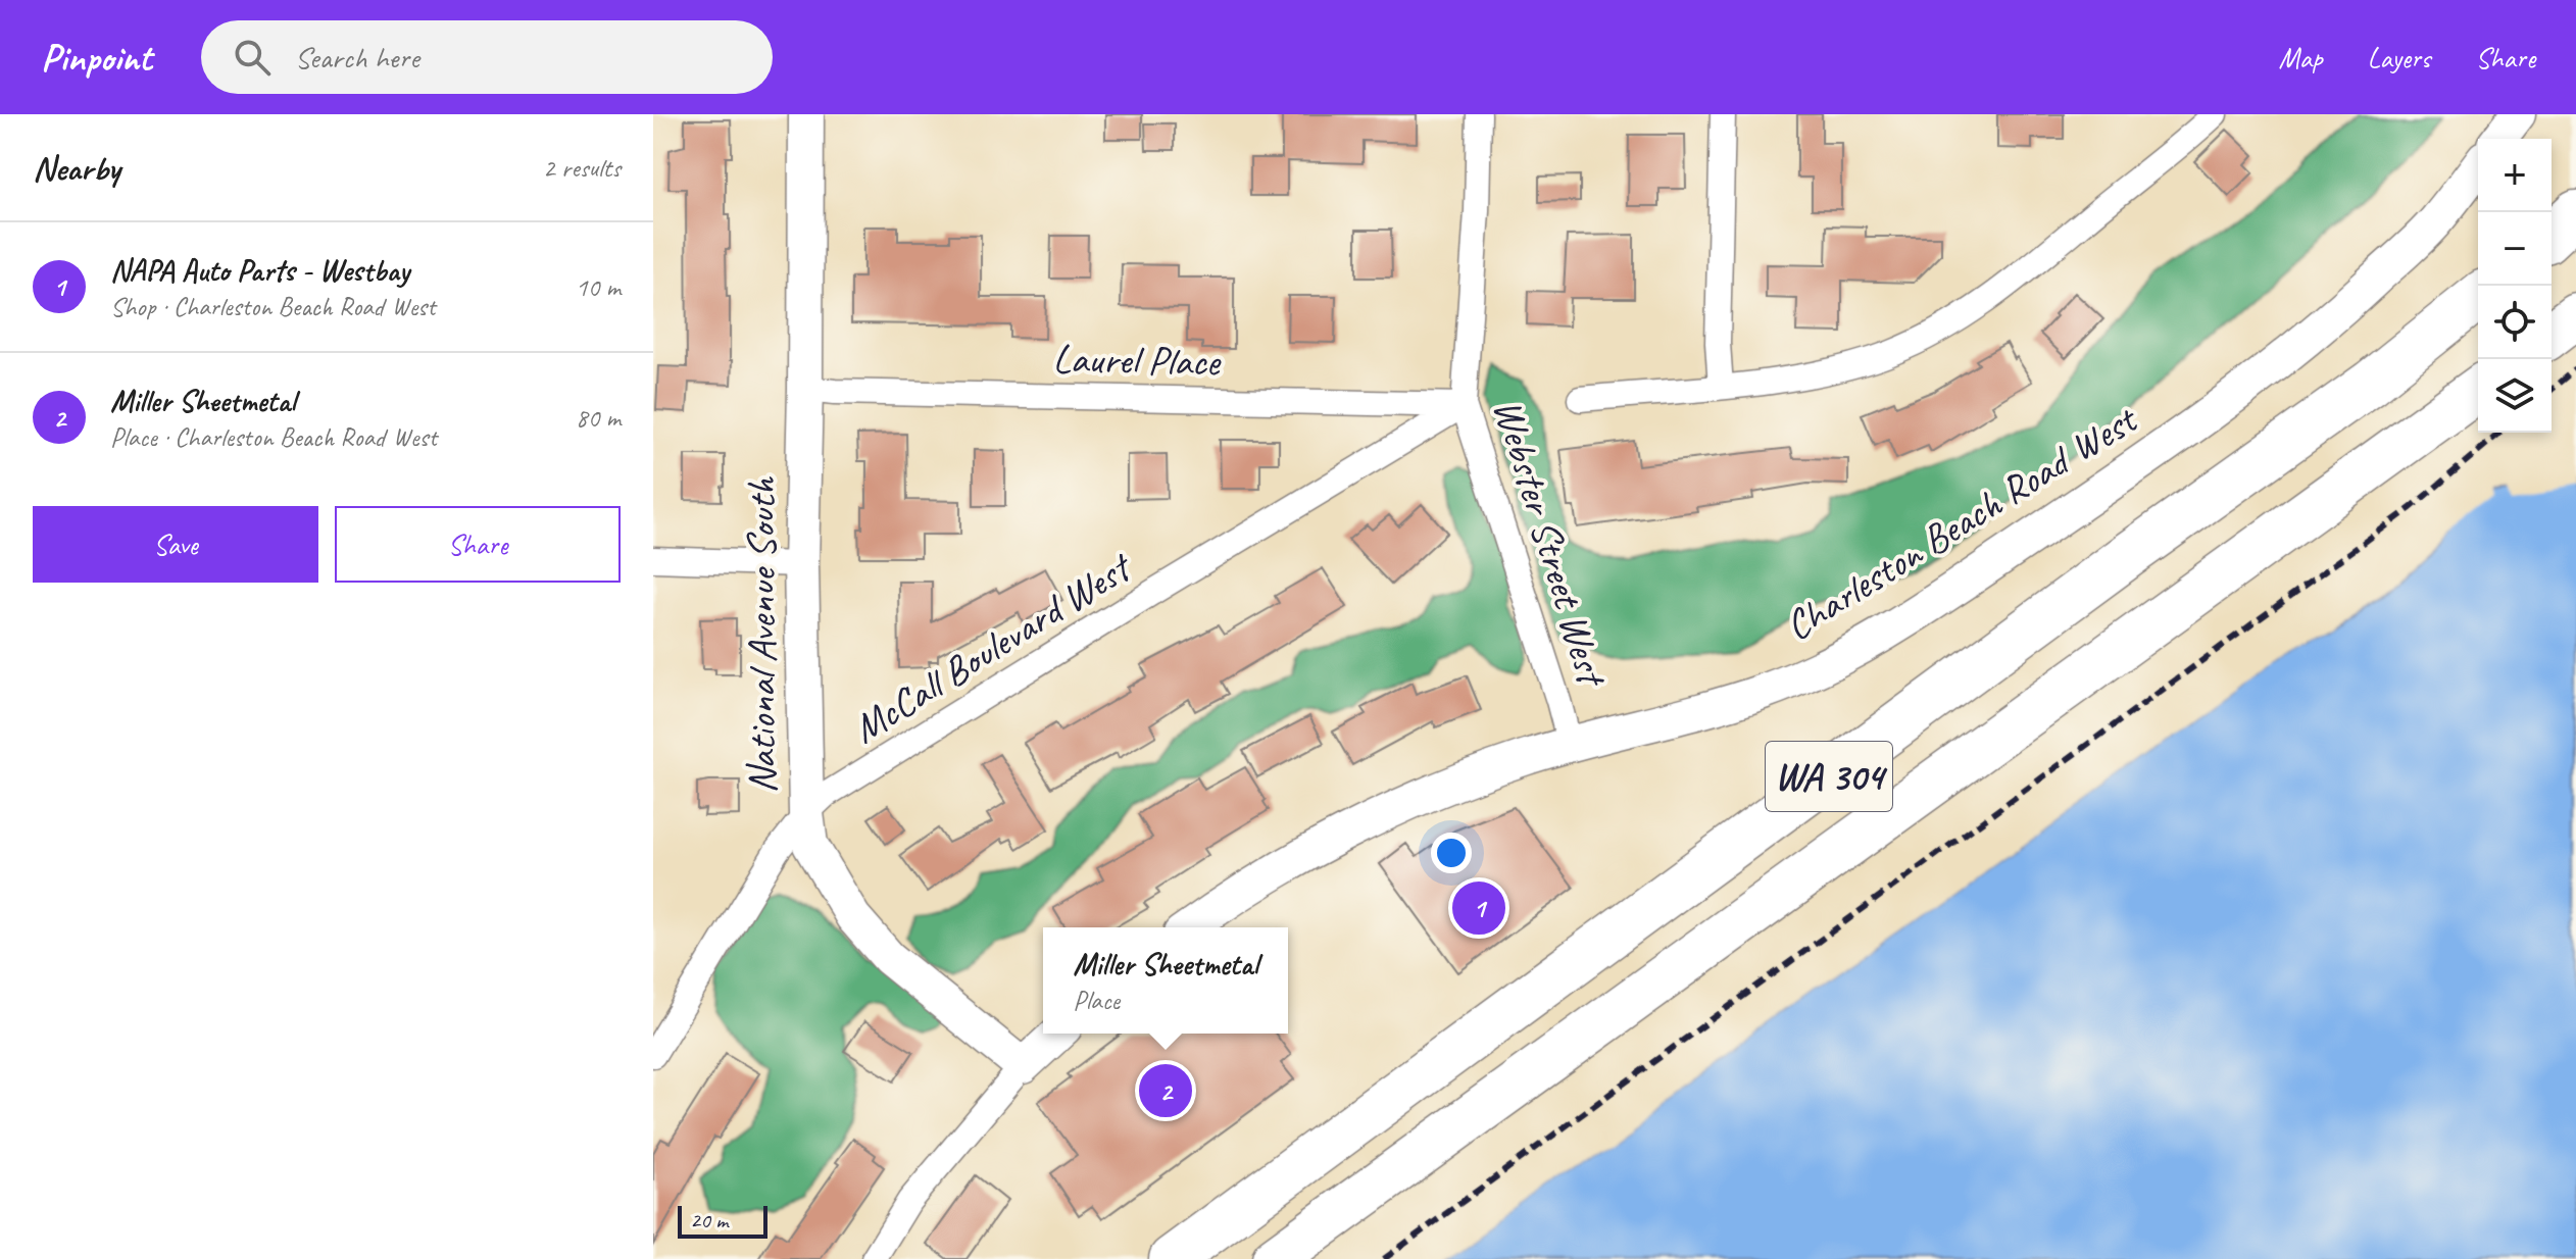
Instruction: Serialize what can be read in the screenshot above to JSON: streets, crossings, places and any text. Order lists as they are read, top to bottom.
{
  "streets": {
    "highway": ["WA 304"],
    "main road": ["Charleston Beach Road West", "National Avenue South"],
    "street": ["Laurel Place", "Webster Street West", "McCall Boulevard West"]
  },
  "crossings": [
    ["Laurel Place", "Webster Street West"],
    ["Laurel Place", "National Avenue South"],
    ["Laurel Place", "McCall Boulevard West"],
    ["Charleston Beach Road West", "Webster Street West"],
    ["Webster Street West", "McCall Boulevard West"],
    ["National Avenue South", "McCall Boulevard West"]
  ],
  "scale_bar": "20 m",
  "page": {
    "header": "Pinpoint",
    "search": "Search here",
    "nav": ["Map", "Layers", "Share"],
    "heading": ["Nearby", "2 results"],
    "map_buttons": ["+", "−"],
    "list": [
      {
        "mark": "1",
        "name": "NAPA Auto Parts - Westbay",
        "note": "Shop · Charleston Beach Road West",
        "value": "10 m"
      },
      {
        "mark": "2",
        "name": "Miller Sheetmetal",
        "note": "Place · Charleston Beach Road West",
        "value": "80 m"
      }
    ],
    "buttons": ["Save", "Share"],
    "pins": ["1", "2"],
    "popup": ["Miller Sheetmetal", "Place"],
    "scale": "20 m"
  }
}
